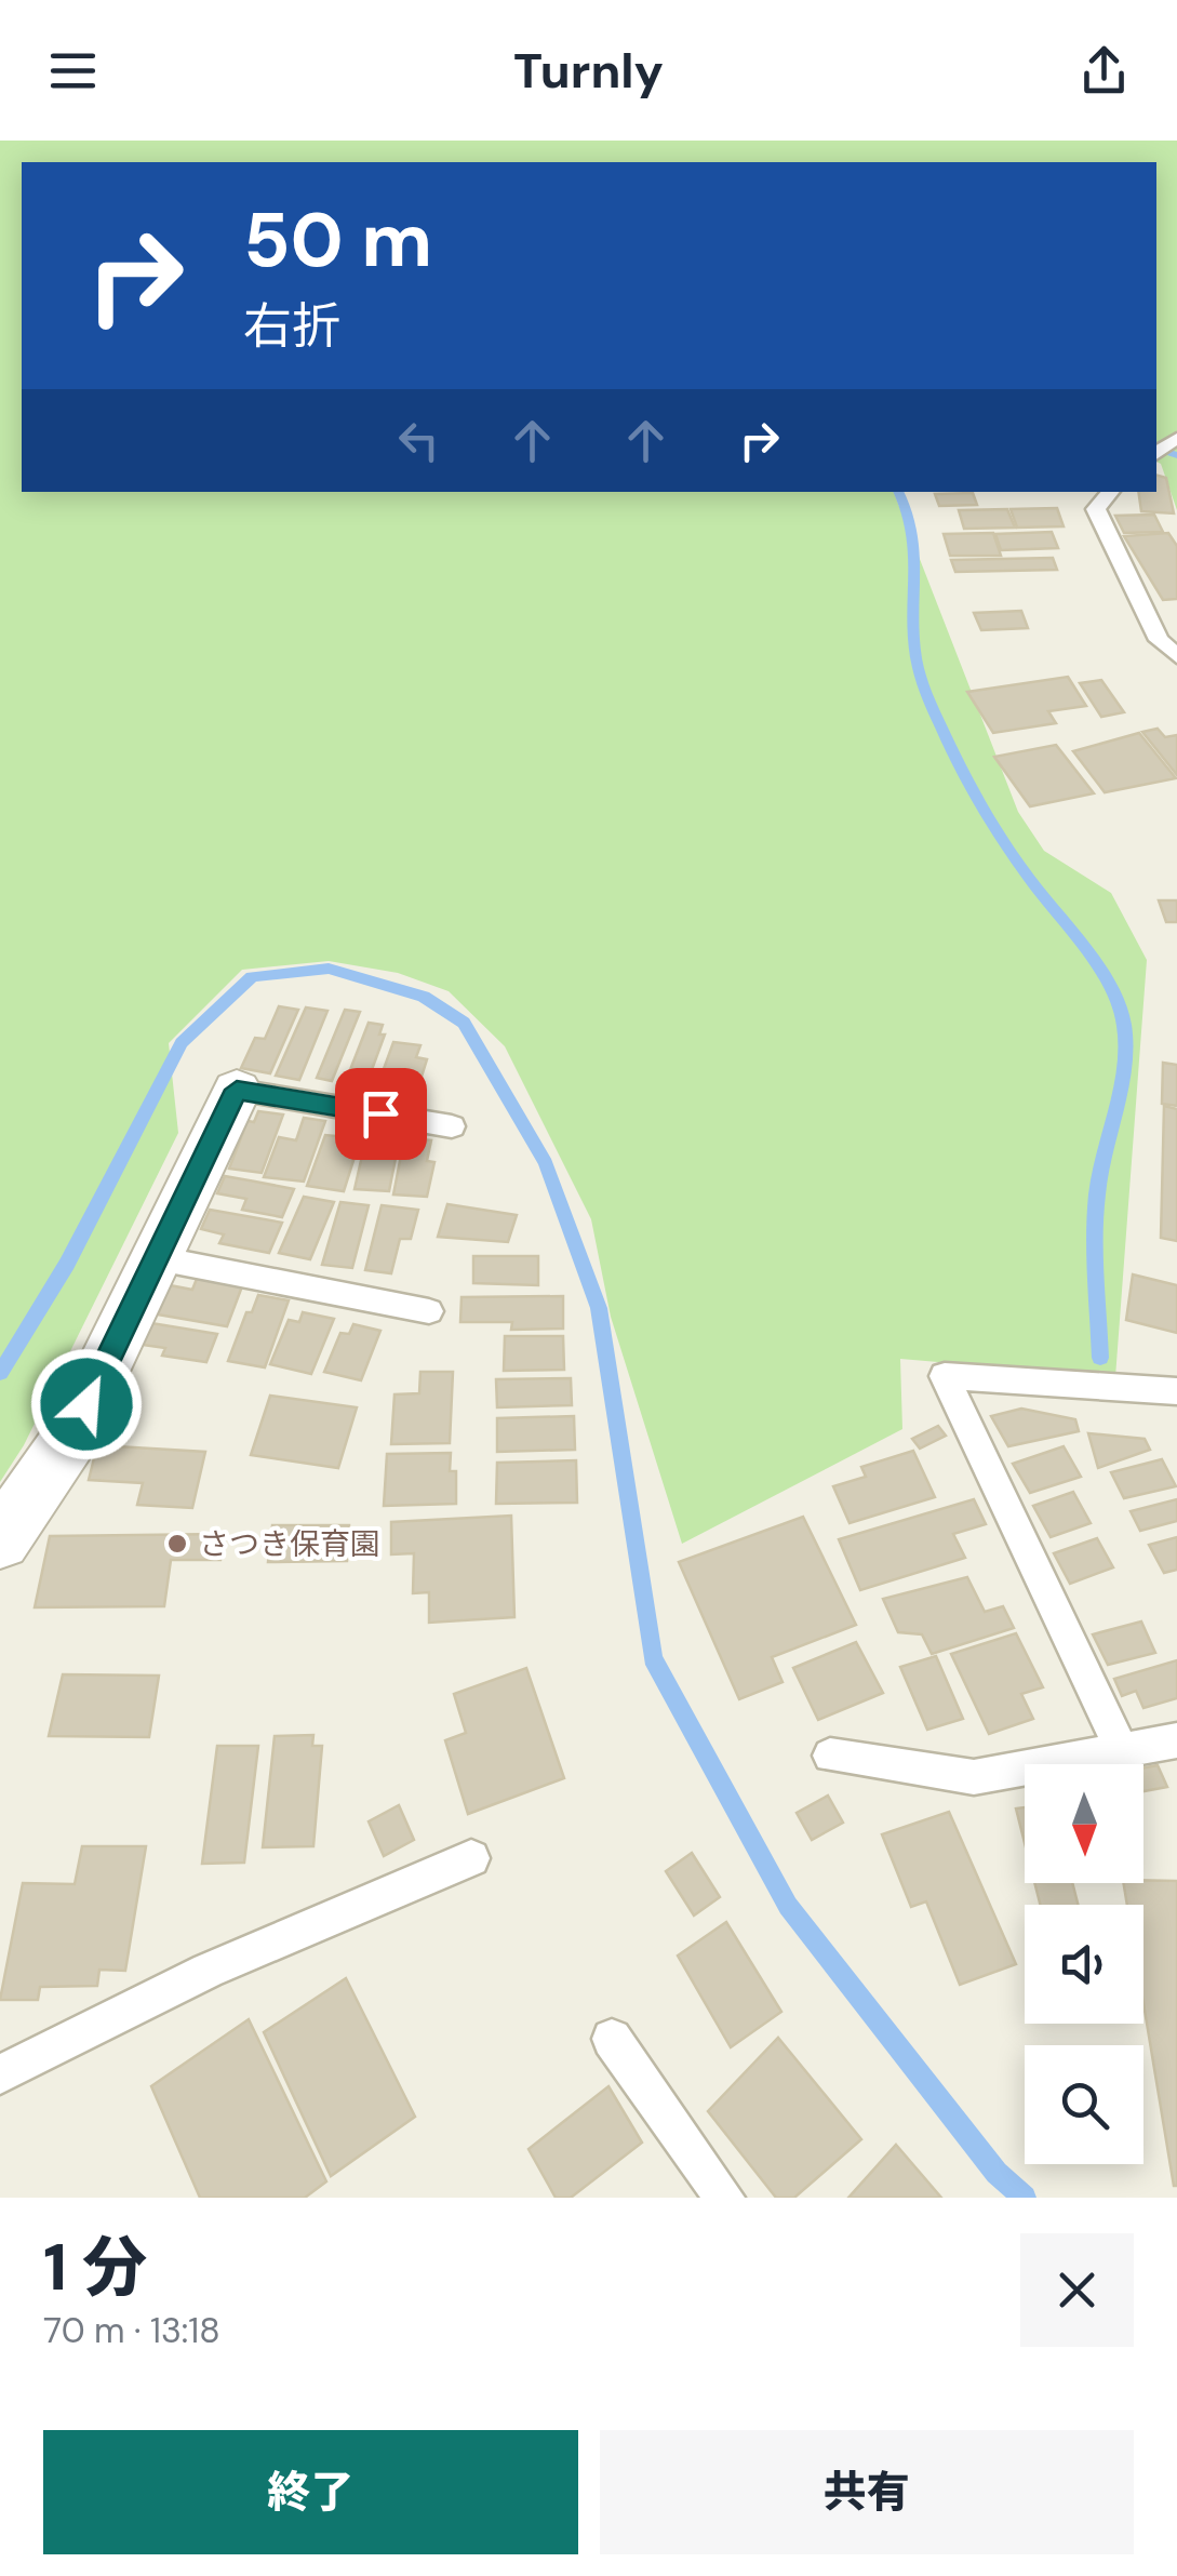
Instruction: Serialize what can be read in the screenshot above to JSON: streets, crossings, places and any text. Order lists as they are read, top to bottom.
{
  "places": ["さつき保育園"],
  "north": "bottom",
  "page": {
    "header": "Turnly",
    "turn": ["50 m", "右折"],
    "heading": ["1 分", "70 m · 13:18"],
    "buttons": ["終了", "共有"]
  }
}
